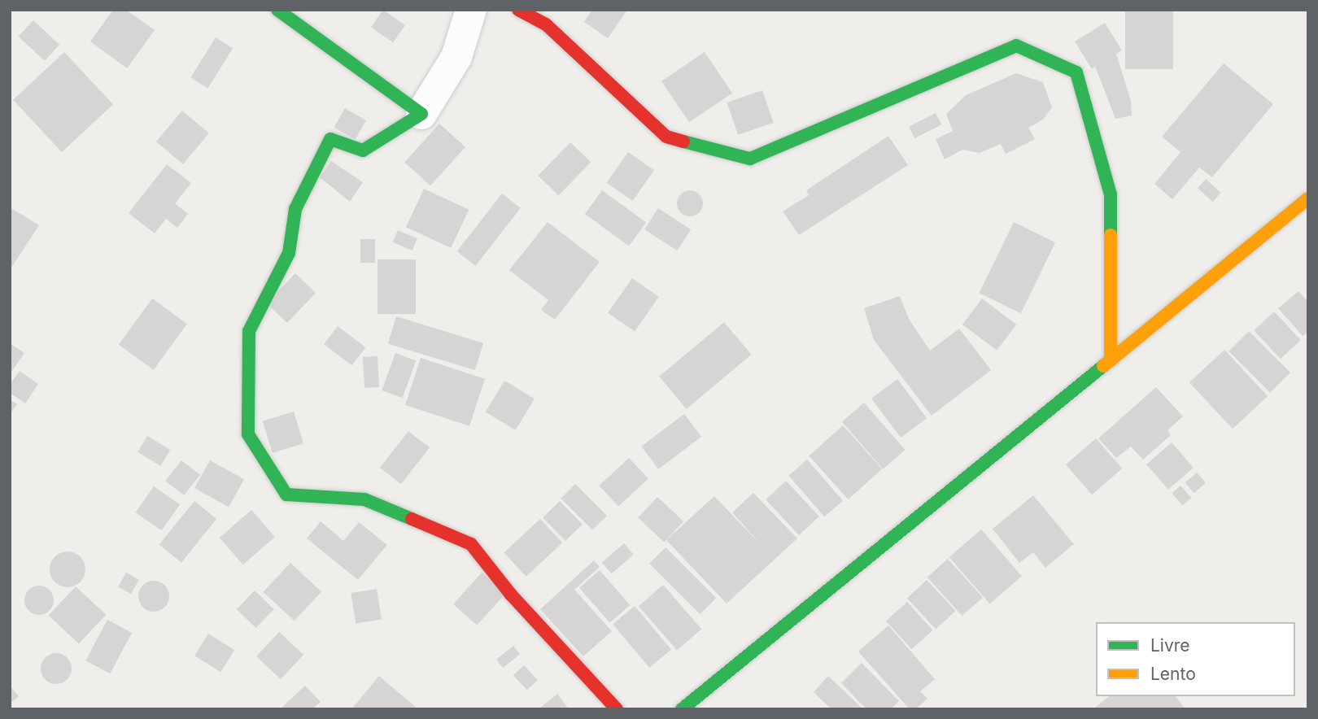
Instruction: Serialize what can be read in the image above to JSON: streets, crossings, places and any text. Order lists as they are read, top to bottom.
{
  "legend": ["Livre", "Lento"]
}
